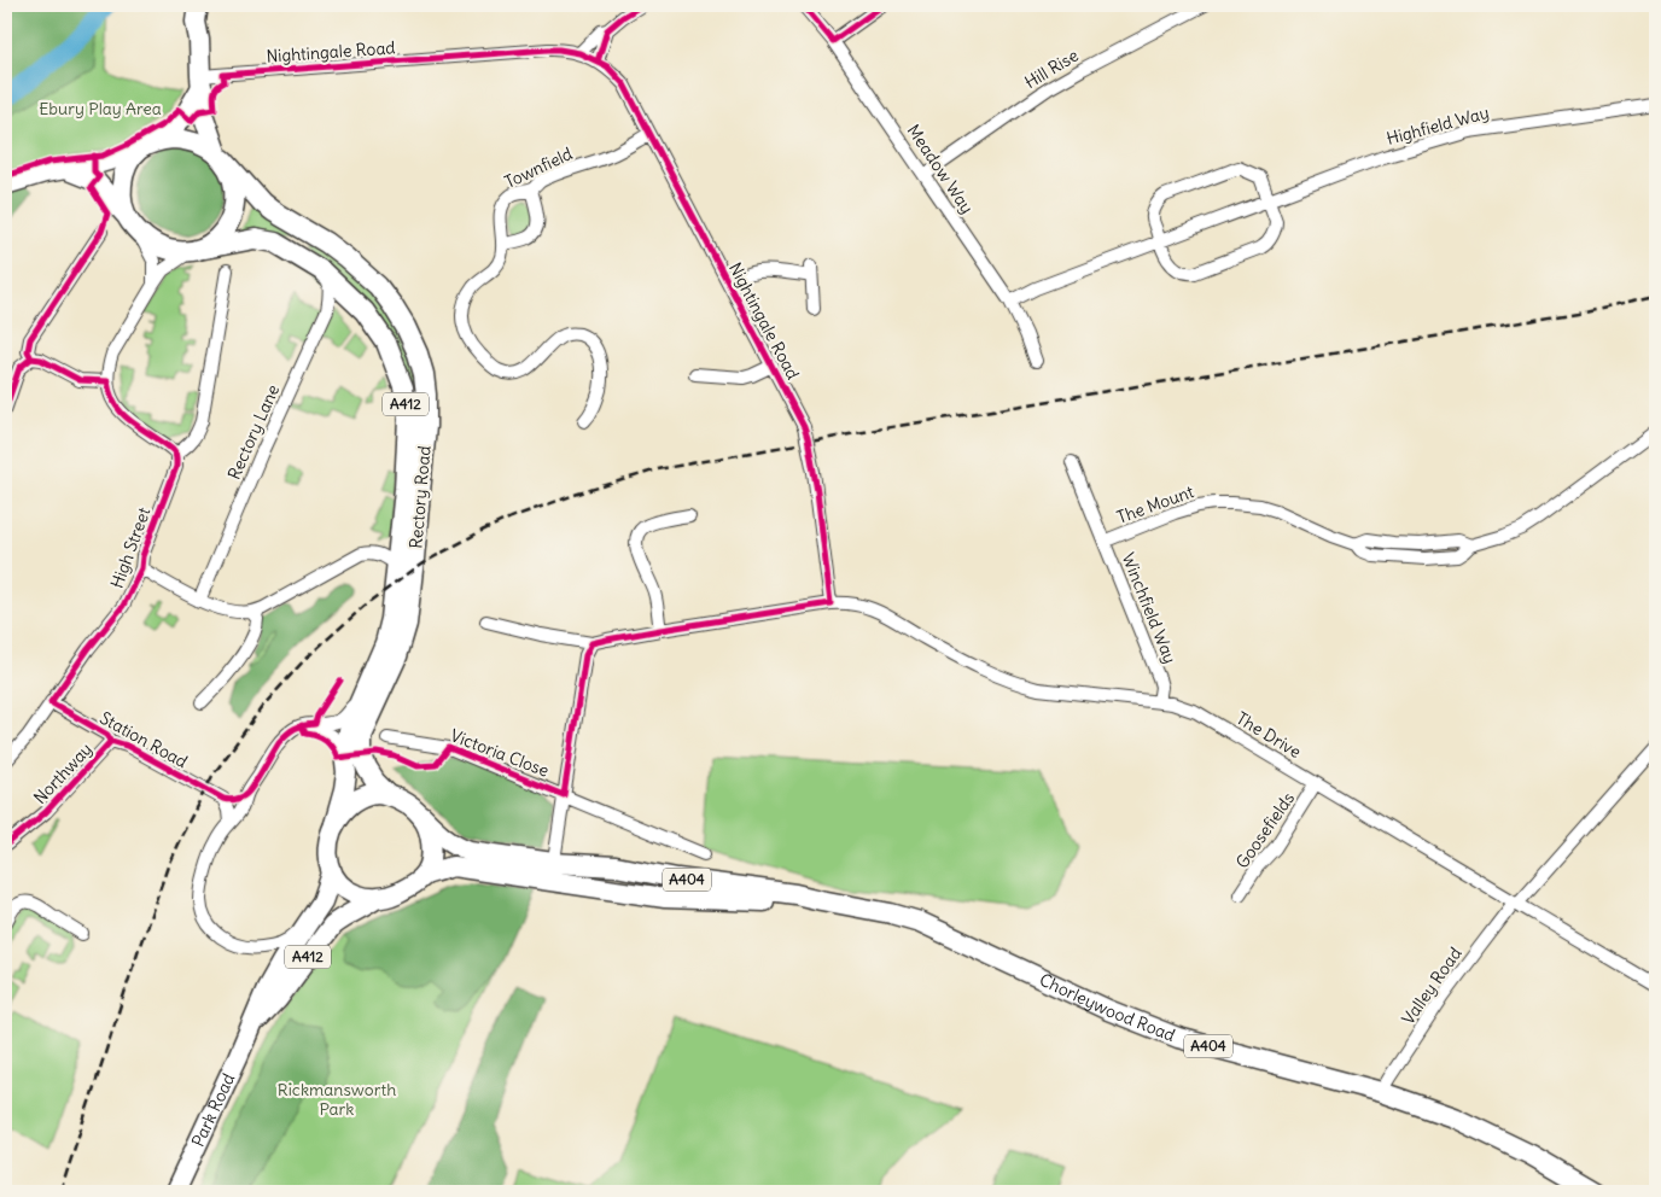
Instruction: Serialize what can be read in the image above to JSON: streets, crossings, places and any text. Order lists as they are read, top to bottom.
{
  "streets": {
    "main road": [
      "A412",
      "Rectory Road",
      "A404",
      "Chorleywood Road",
      "Park Road"
    ],
    "street": [
      "Nightingale Road",
      "Hill Rise",
      "Highfield Way",
      "Townfield",
      "Meadow Way",
      "Rectory Lane",
      "The Mount",
      "High Street",
      "Winchfield Way",
      "The Drive",
      "Station Road",
      "Victoria Close",
      "Northway",
      "Goosefields",
      "Valley Road"
    ]
  },
  "crossings": [
    ["Nightingale Road", "Townfield"],
    ["Nightingale Road", "A412"],
    ["Nightingale Road", "The Drive"],
    ["Hill Rise", "Meadow Way"],
    ["Highfield Way", "Meadow Way"],
    ["A412", "Rectory Road"],
    ["Rectory Lane", "Rectory Road"],
    ["Rectory Road", "A404"],
    ["Rectory Road", "Park Road"],
    ["The Mount", "Winchfield Way"],
    ["High Street", "Station Road"],
    ["Winchfield Way", "The Drive"],
    ["The Drive", "Goosefields"],
    ["The Drive", "Valley Road"],
    ["Station Road", "Northway"],
    ["A404", "Chorleywood Road"],
    ["A404", "Park Road"],
    ["Valley Road", "Chorleywood Road"]
  ],
  "parks": ["Ebury Play Area", "Rickmansworth Park"]
}
